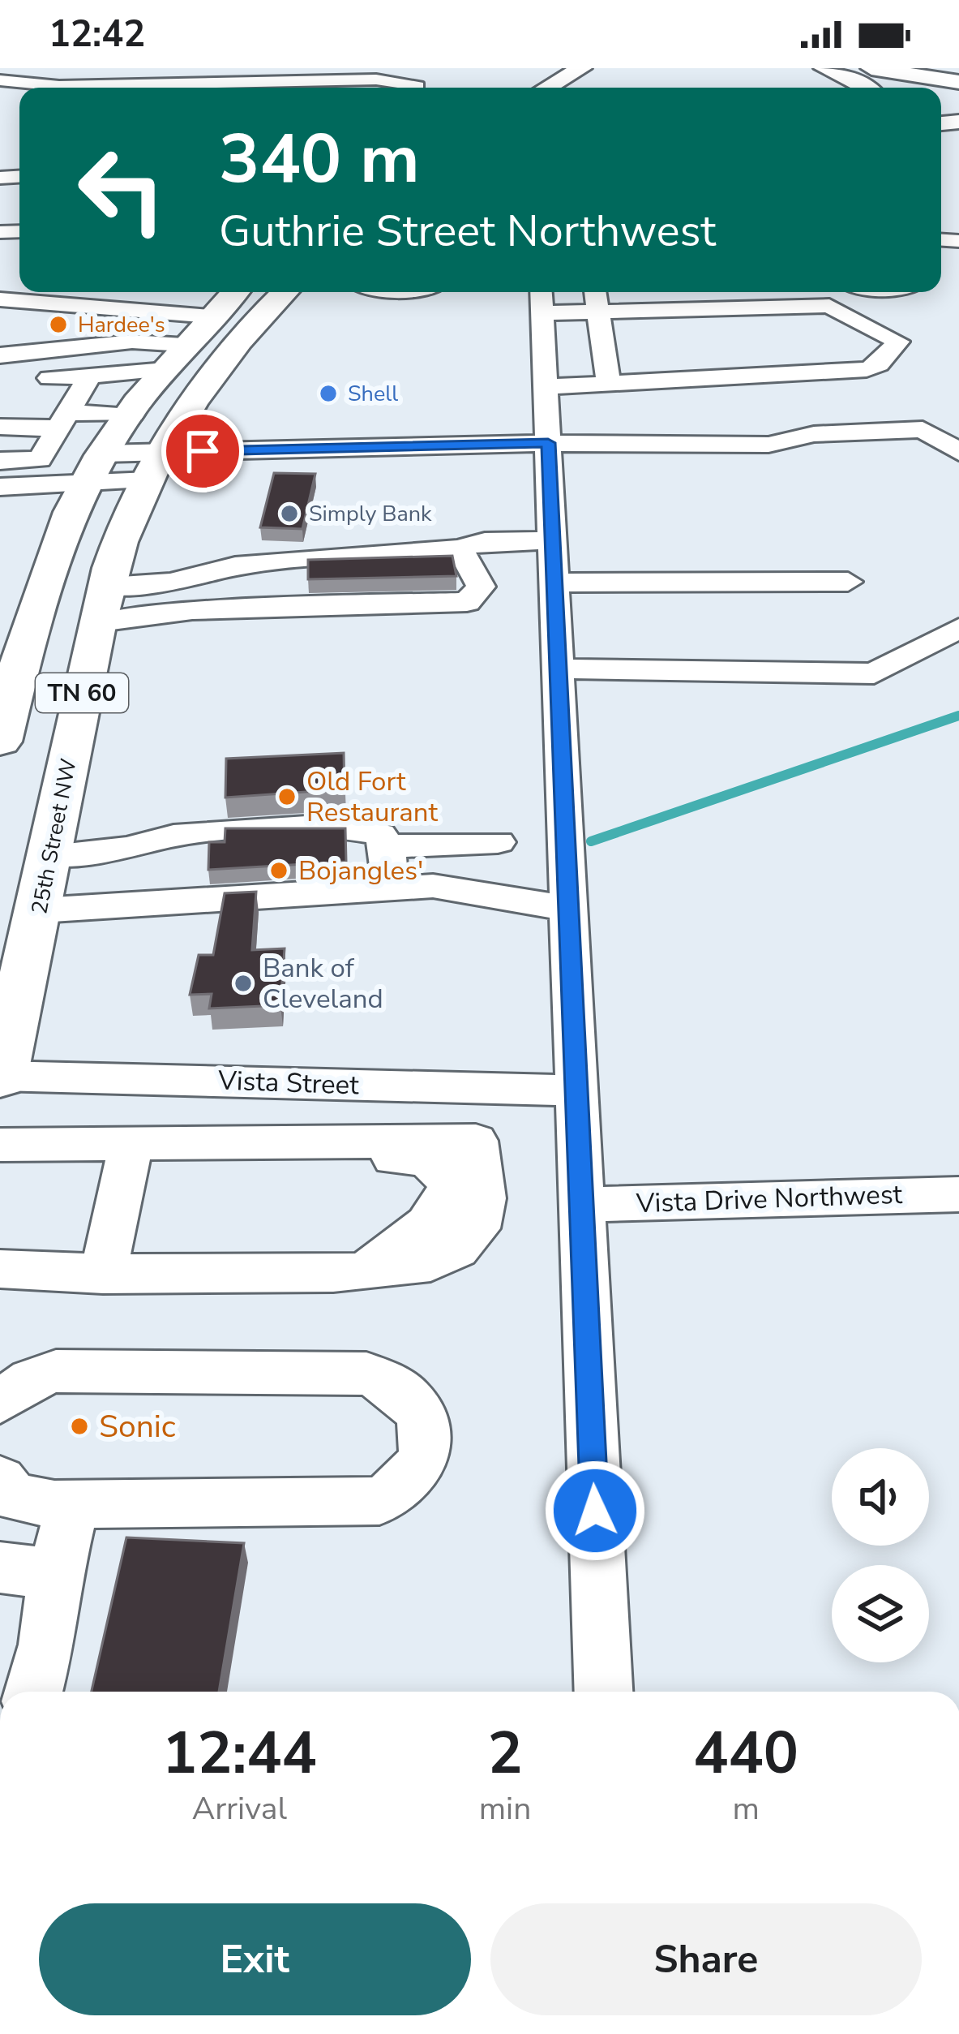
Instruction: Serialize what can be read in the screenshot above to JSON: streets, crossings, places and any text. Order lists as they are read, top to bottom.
{
  "streets": {
    "highway": ["TN 60", "25th Street NW"],
    "street": ["Vista Street", "Vista Drive Northwest"]
  },
  "crossings": [
    ["TN 60", "25th Street NW"],
    ["25th Street NW", "Vista Street"]
  ],
  "places": [
    "Hardee's",
    "Shell",
    "Simply Bank",
    "Old Fort Restaurant",
    "Bojangles'",
    "Bank of Cleveland",
    "Sonic"
  ],
  "page": {
    "status": "12:42",
    "turn": ["340 m", "Guthrie Street Northwest"],
    "eta": [
      "12:44",
      "Arrival",
      "2",
      "min",
      "440",
      "m"
    ],
    "buttons": ["Exit", "Share"]
  }
}
